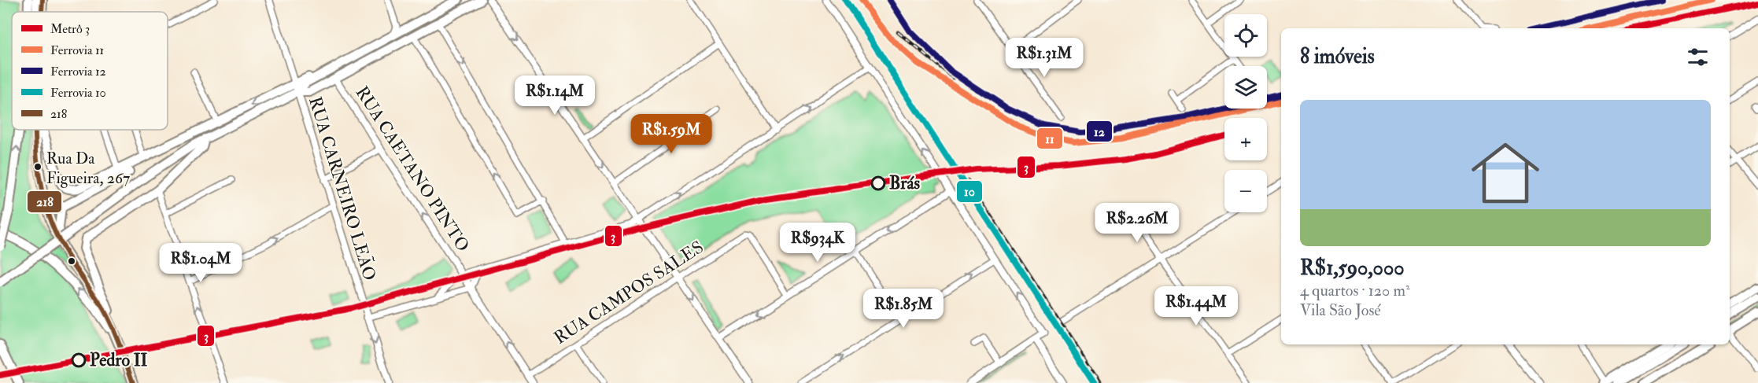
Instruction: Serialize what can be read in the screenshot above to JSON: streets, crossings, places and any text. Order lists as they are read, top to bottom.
{
  "streets": {
    "main road": ["RUA CAETANO PINTO"],
    "street": ["RUA CARNEIRO LEÃO", "RUA CAMPOS SALES"]
  },
  "crossings": [
    ["RUA CAETANO PINTO", "RUA CAMPOS SALES"]
  ],
  "one_way": ["RUA CAETANO PINTO"],
  "places": ["Rua Da Figueira, 267", "Brás", "Pedro II"],
  "lines": [
    "rail line 11",
    "rail line 12",
    "rail line 10",
    "transit line 218",
    "metro line 3"
  ],
  "legend": [
    "Metrô 3",
    "Ferrovia 11",
    "Ferrovia 12",
    "Ferrovia 10",
    "218"
  ],
  "page": {
    "map_buttons": ["+", "−"],
    "heading": "8 imóveis",
    "price": [
      "R$1.31M",
      "R$1.14M",
      "R$1.59M",
      "R$2.26M",
      "R$934K",
      "R$1.04M",
      "R$1.44M",
      "R$1.85M"
    ],
    "list": [
      {
        "name": "R$1,590,000",
        "note": "4 quartos · 120 m² · Vila São José"
      }
    ]
  }
}
